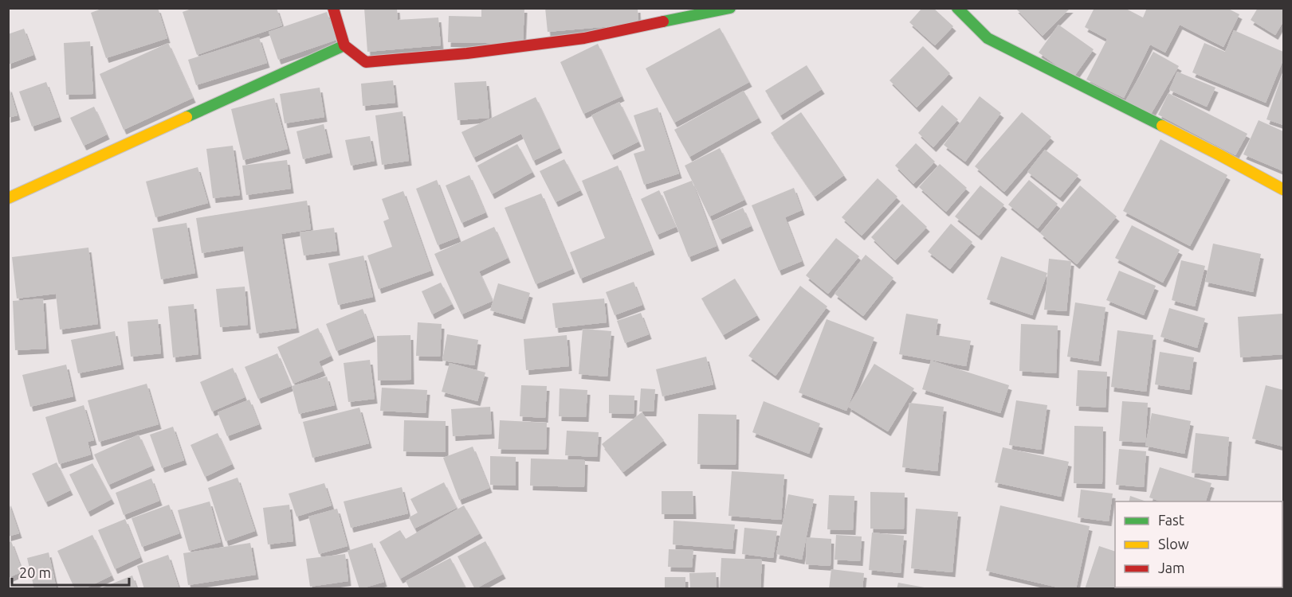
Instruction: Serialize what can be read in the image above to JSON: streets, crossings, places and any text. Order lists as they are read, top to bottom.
{
  "legend": ["Fast", "Slow", "Jam"],
  "scale_bar": "20 m"
}
